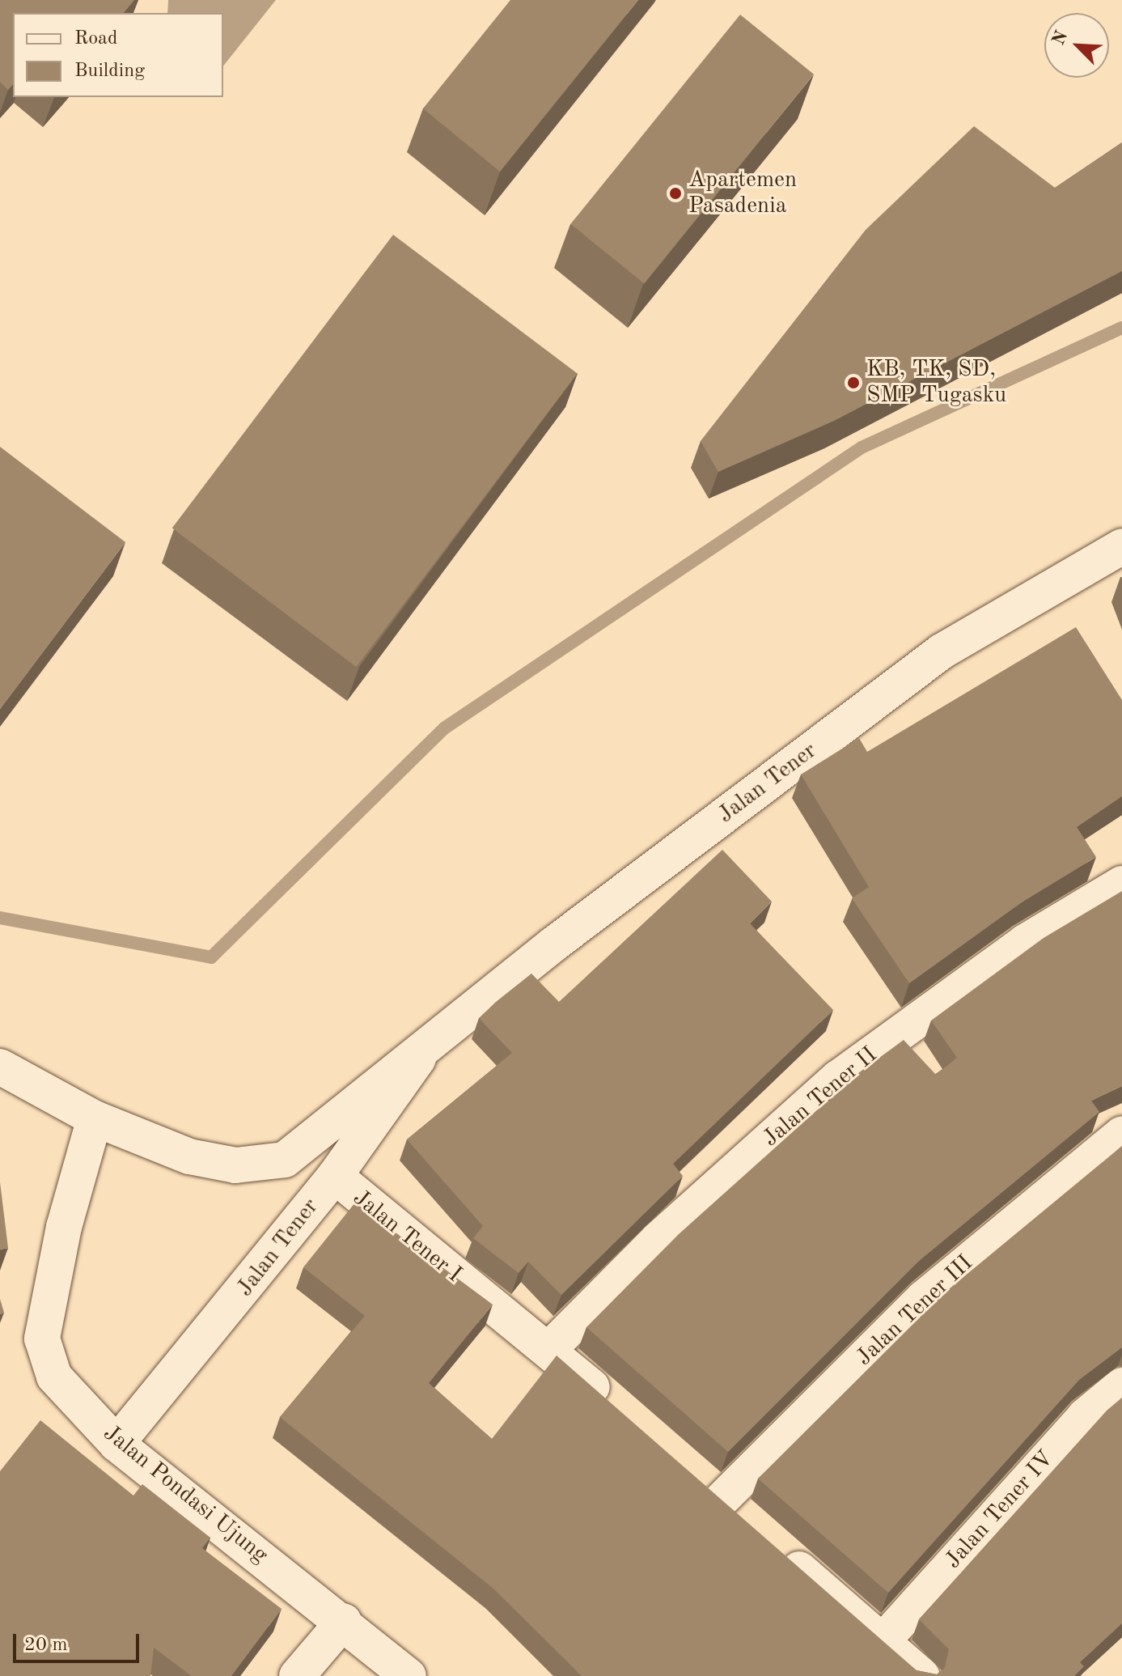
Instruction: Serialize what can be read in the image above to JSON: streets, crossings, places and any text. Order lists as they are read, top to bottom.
{
  "streets": {
    "street": [
      "Jalan Tener",
      "Jalan Tener II",
      "Jalan Tener I",
      "Jalan Tener III",
      "Jalan Pondasi Ujung",
      "Jalan Tener IV"
    ]
  },
  "crossings": [
    ["Jalan Tener", "Jalan Tener I"],
    ["Jalan Tener", "Jalan Pondasi Ujung"],
    ["Jalan Tener II", "Jalan Tener I"]
  ],
  "places": ["Apartemen Pasadenia", "KB, TK, SD, SMP Tugasku"],
  "legend": ["Road", "Building"],
  "scale_bar": "20 m",
  "north": "top left"
}
